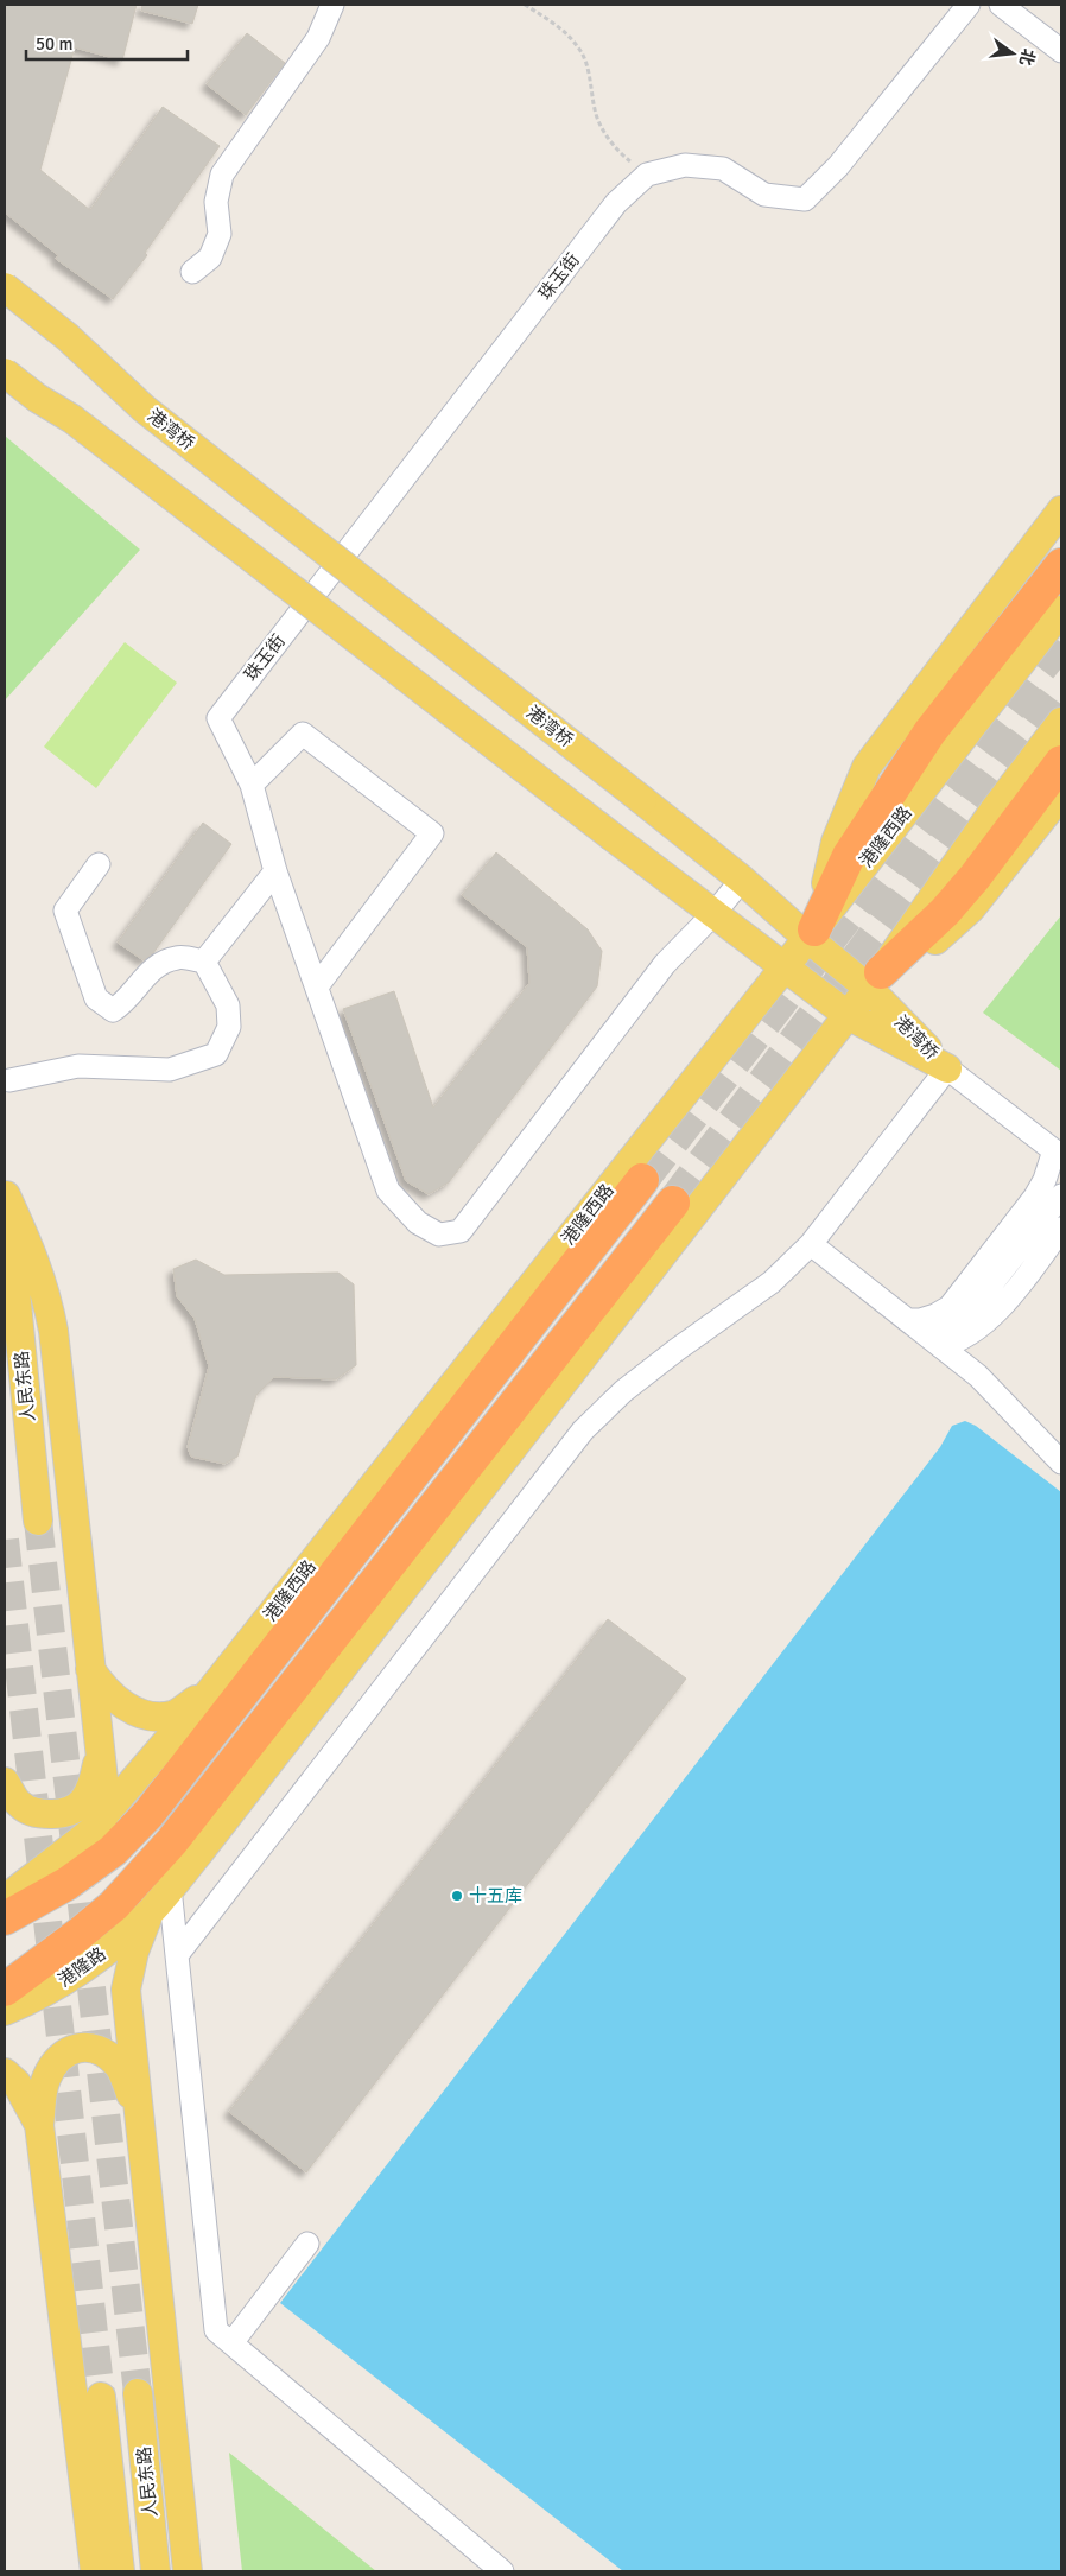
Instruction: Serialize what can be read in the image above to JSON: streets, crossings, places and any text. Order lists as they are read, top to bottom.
{
  "streets": {
    "main road": [
      "港湾桥",
      "港隆西路",
      "人民东路",
      "港隆路"
    ],
    "street": ["珠玉街"]
  },
  "crossings": [
    ["港湾桥", "港隆西路"]
  ],
  "places": ["十五库"],
  "scale_bar": "50 m",
  "north": "right"
}
